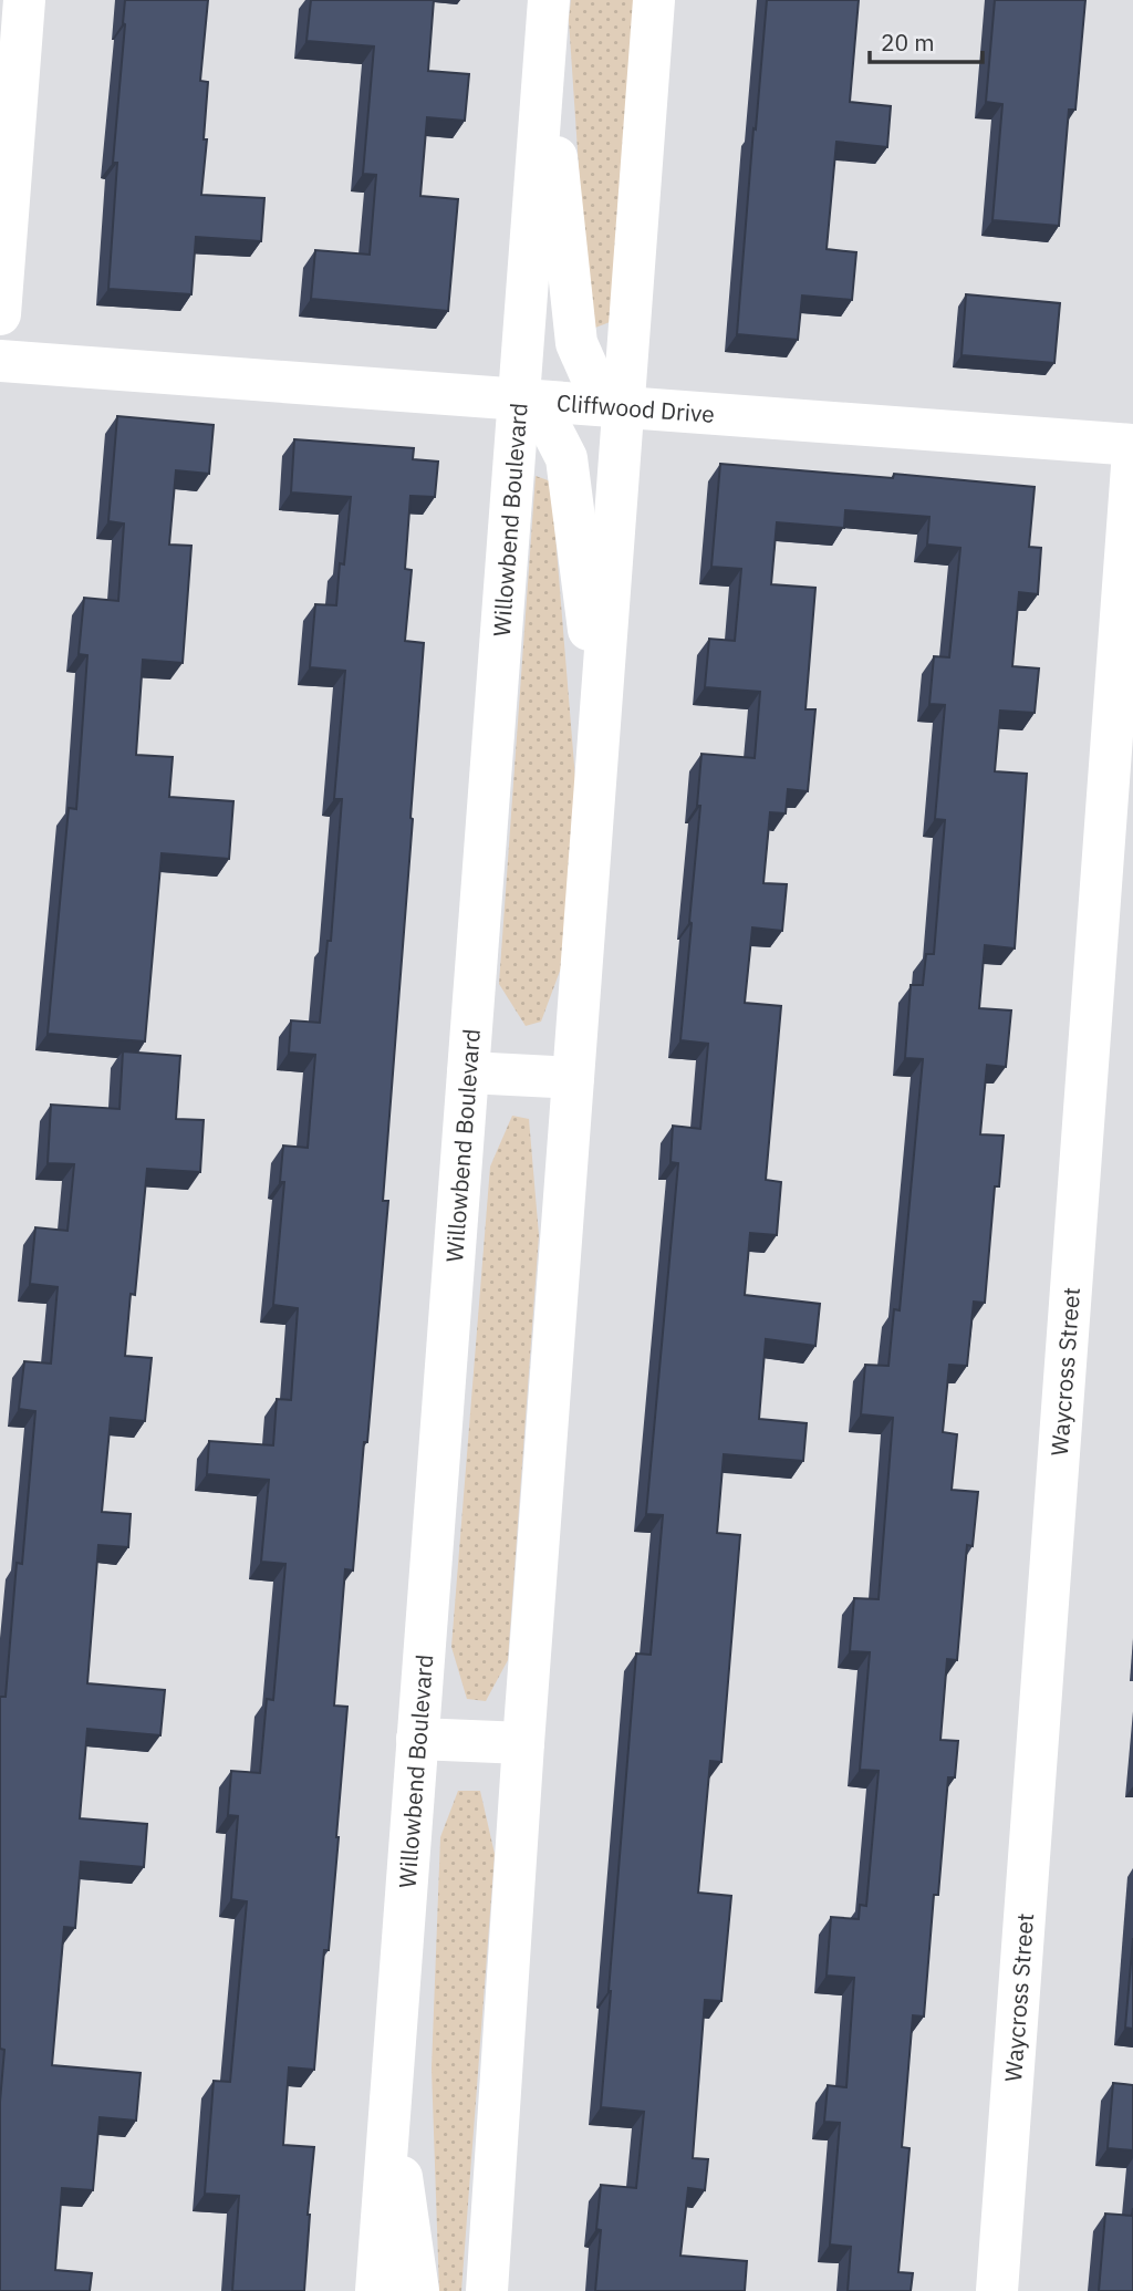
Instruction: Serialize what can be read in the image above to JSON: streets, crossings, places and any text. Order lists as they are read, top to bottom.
{
  "streets": {
    "main road": ["Cliffwood Drive", "Willowbend Boulevard", "Waycross Street"]
  },
  "crossings": [
    ["Cliffwood Drive", "Willowbend Boulevard"]
  ],
  "scale_bar": "20 m"
}
